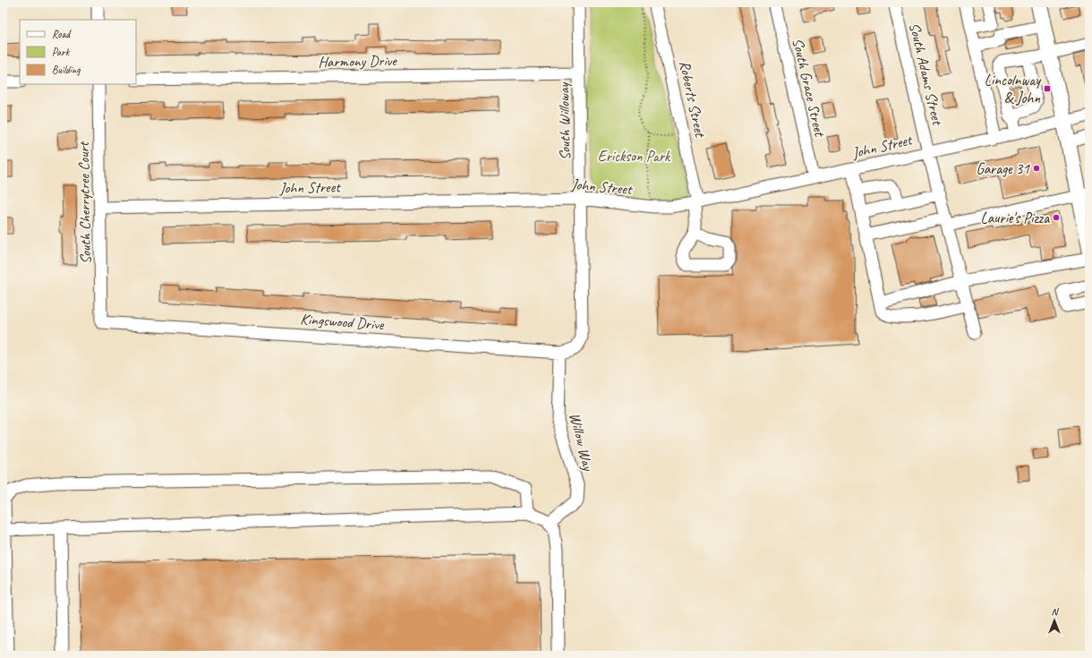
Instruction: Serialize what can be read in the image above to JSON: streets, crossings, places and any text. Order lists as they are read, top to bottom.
{
  "streets": {
    "street": [
      "Harmony Drive",
      "South Adams Street",
      "South Grace Street",
      "Roberts Street",
      "South Willoway",
      "John Street",
      "South Cherrytree Court",
      "Kingswood Drive",
      "Willow Way"
    ]
  },
  "crossings": [
    ["Harmony Drive", "South Willoway"],
    ["South Adams Street", "John Street"],
    ["South Grace Street", "John Street"],
    ["Roberts Street", "John Street"],
    ["South Willoway", "John Street"],
    ["South Willoway", "Kingswood Drive"],
    ["John Street", "South Cherrytree Court"],
    ["South Cherrytree Court", "Kingswood Drive"],
    ["Kingswood Drive", "Willow Way"]
  ],
  "parks": ["Erickson Park"],
  "places": {
    "transit": ["Lincolnway & John"],
    "other": ["Garage 31", "Laurie's Pizza"]
  },
  "legend": ["Road", "Park", "Building"],
  "north": "top"
}
